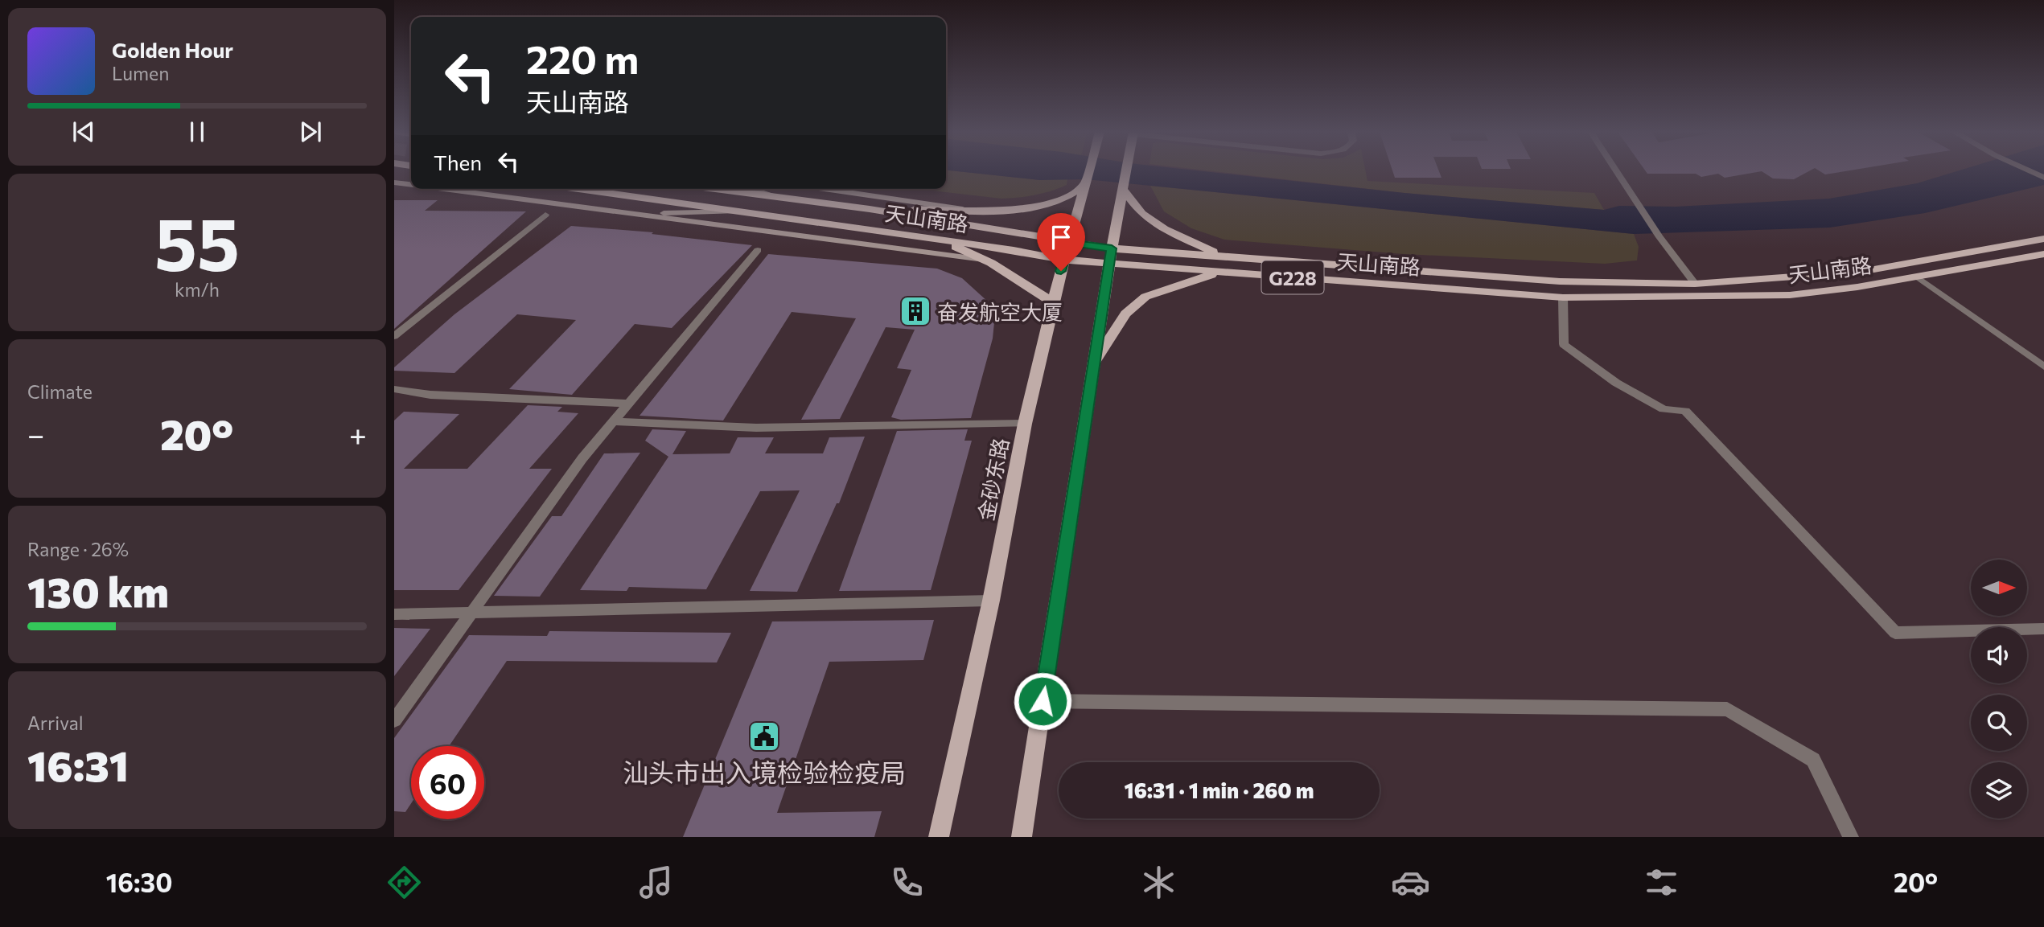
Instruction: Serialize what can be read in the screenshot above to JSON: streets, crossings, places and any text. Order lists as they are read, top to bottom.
{
  "streets": {
    "main road": ["天山南路", "G228", "金砂东路"]
  },
  "crossings": [
    ["天山南路", "金砂东路"]
  ],
  "places": {
    "building": ["奋发航空大厦"],
    "public building": ["汕头市出入境检验检疫局"]
  },
  "north": "right",
  "page": {
    "turn": ["220 m", "天山南路"],
    "song": ["Golden Hour", "Lumen"],
    "then": "Then",
    "tile": [
      ["55", "km/h"],
      "Climate",
      ["Range · 26%", "130 km"],
      ["Arrival", "16:31"]
    ],
    "heat": ["−", "20°", "+"],
    "limit": "60",
    "trip": "16:31 · 1 min · 260 m",
    "tabs": ["16:30", "20°"]
  }
}
